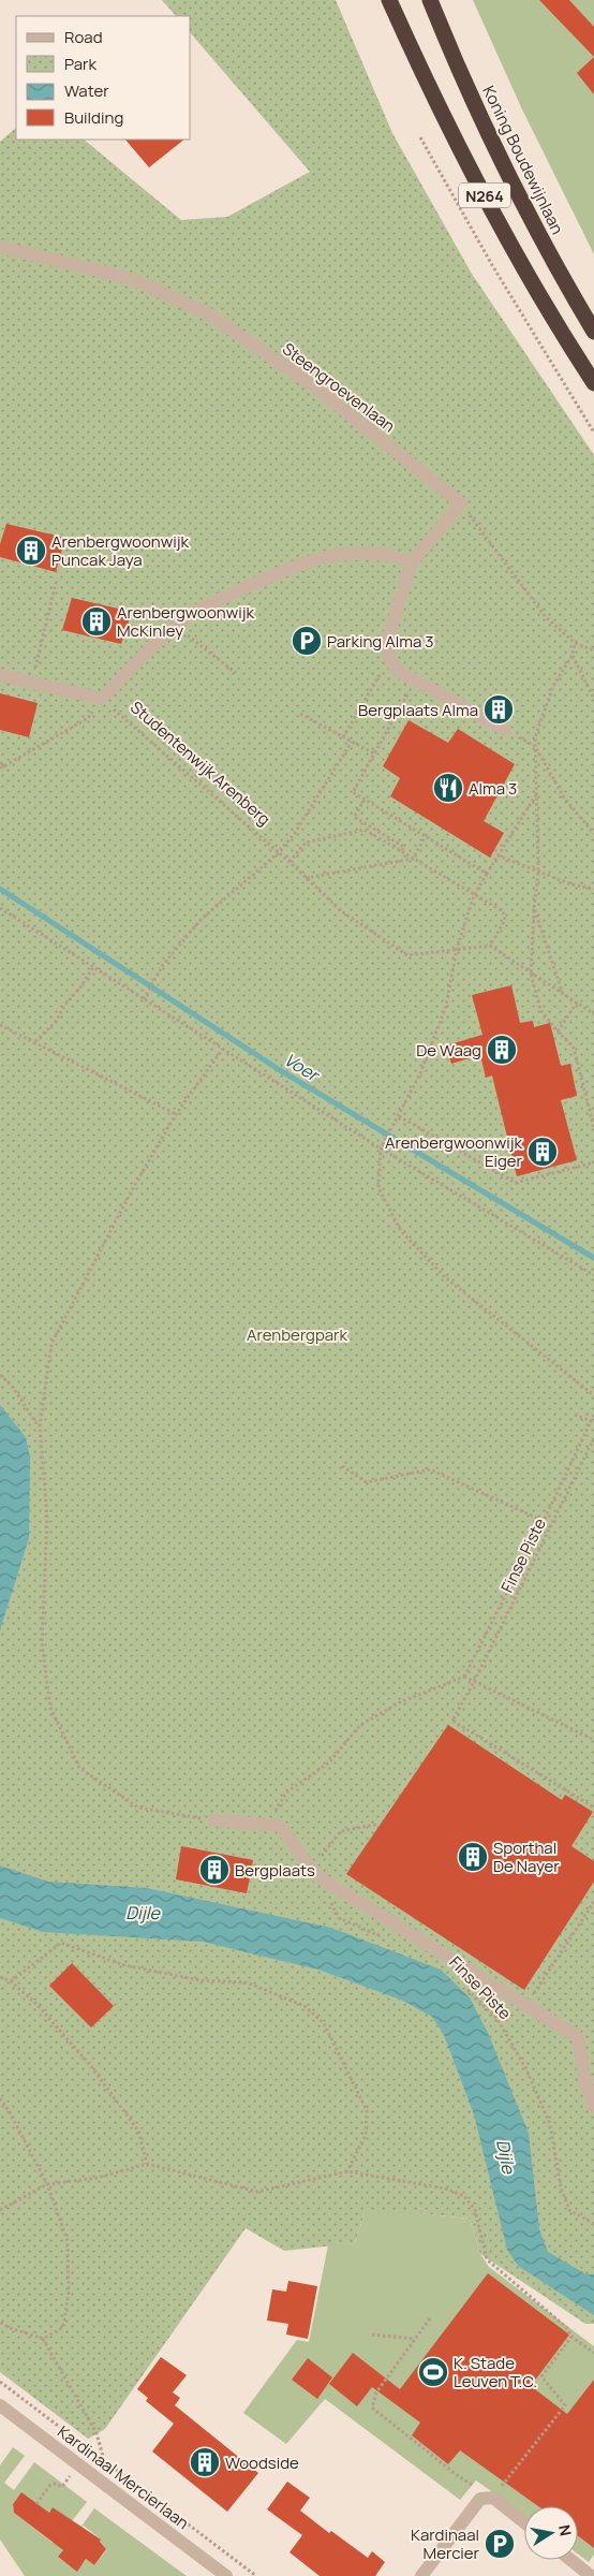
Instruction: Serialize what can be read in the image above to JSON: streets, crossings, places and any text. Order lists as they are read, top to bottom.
{
  "streets": {
    "highway": ["Koning Boudewijnlaan", "N264"],
    "street": ["Steengroevenlaan", "Kardinaal Mercierlaan"],
    "path": ["Studentenwijk Arenberg", "Finse Piste"]
  },
  "water": ["Voer", "Dijle"],
  "parks": ["Arenbergpark"],
  "places": {
    "building": [
      "Arenbergwoonwijk Puncak Jaya",
      "Arenbergwoonwijk McKinley",
      "Bergplaats Alma",
      "De Waag",
      "Arenbergwoonwijk Eiger",
      "Sporthal De Nayer",
      "Bergplaats",
      "Woodside"
    ],
    "parking": ["Parking Alma 3", "Kardinaal Mercier"],
    "restaurant": ["Alma 3"],
    "sports": ["K. Stade Leuven T.C."]
  },
  "legend": [
    "Road",
    "Park",
    "Water",
    "Building"
  ],
  "north": "right"
}
